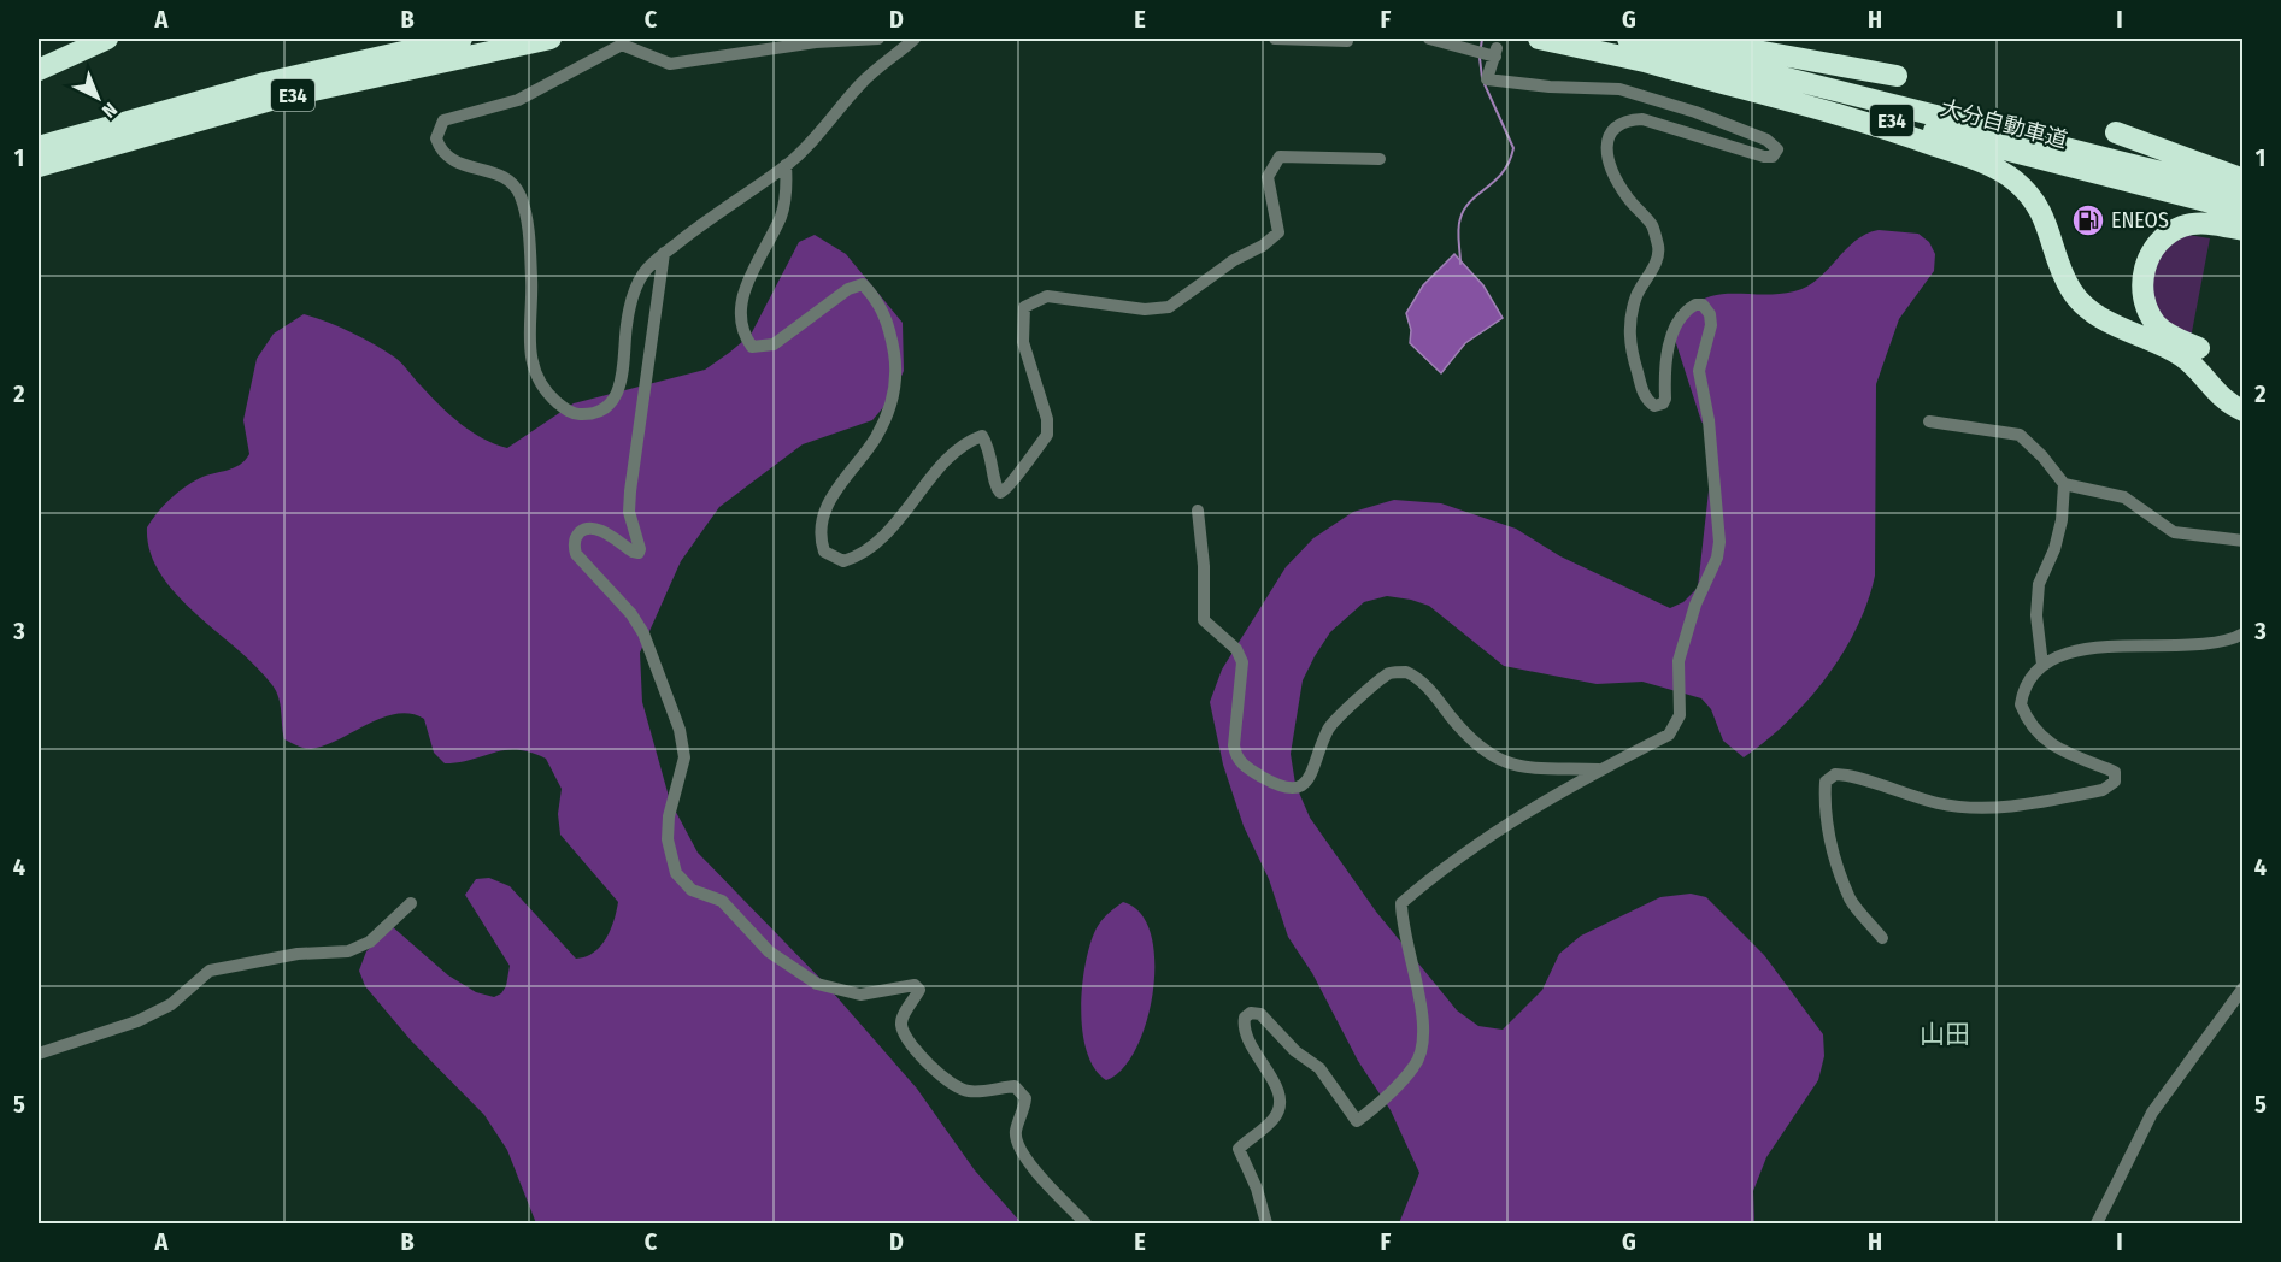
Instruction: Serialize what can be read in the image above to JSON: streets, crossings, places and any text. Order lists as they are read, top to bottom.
{
  "streets": {
    "highway": ["E34", "大分自動車道"]
  },
  "districts": ["山田"],
  "places": {
    "fuel station": ["ENEOS"]
  },
  "north": "bottom right",
  "grid": {
    "columns": [
      "A",
      "B",
      "C",
      "D",
      "E",
      "F",
      "G",
      "H",
      "I"
    ],
    "rows": [
      "1",
      "2",
      "3",
      "4",
      "5"
    ]
  }
}
